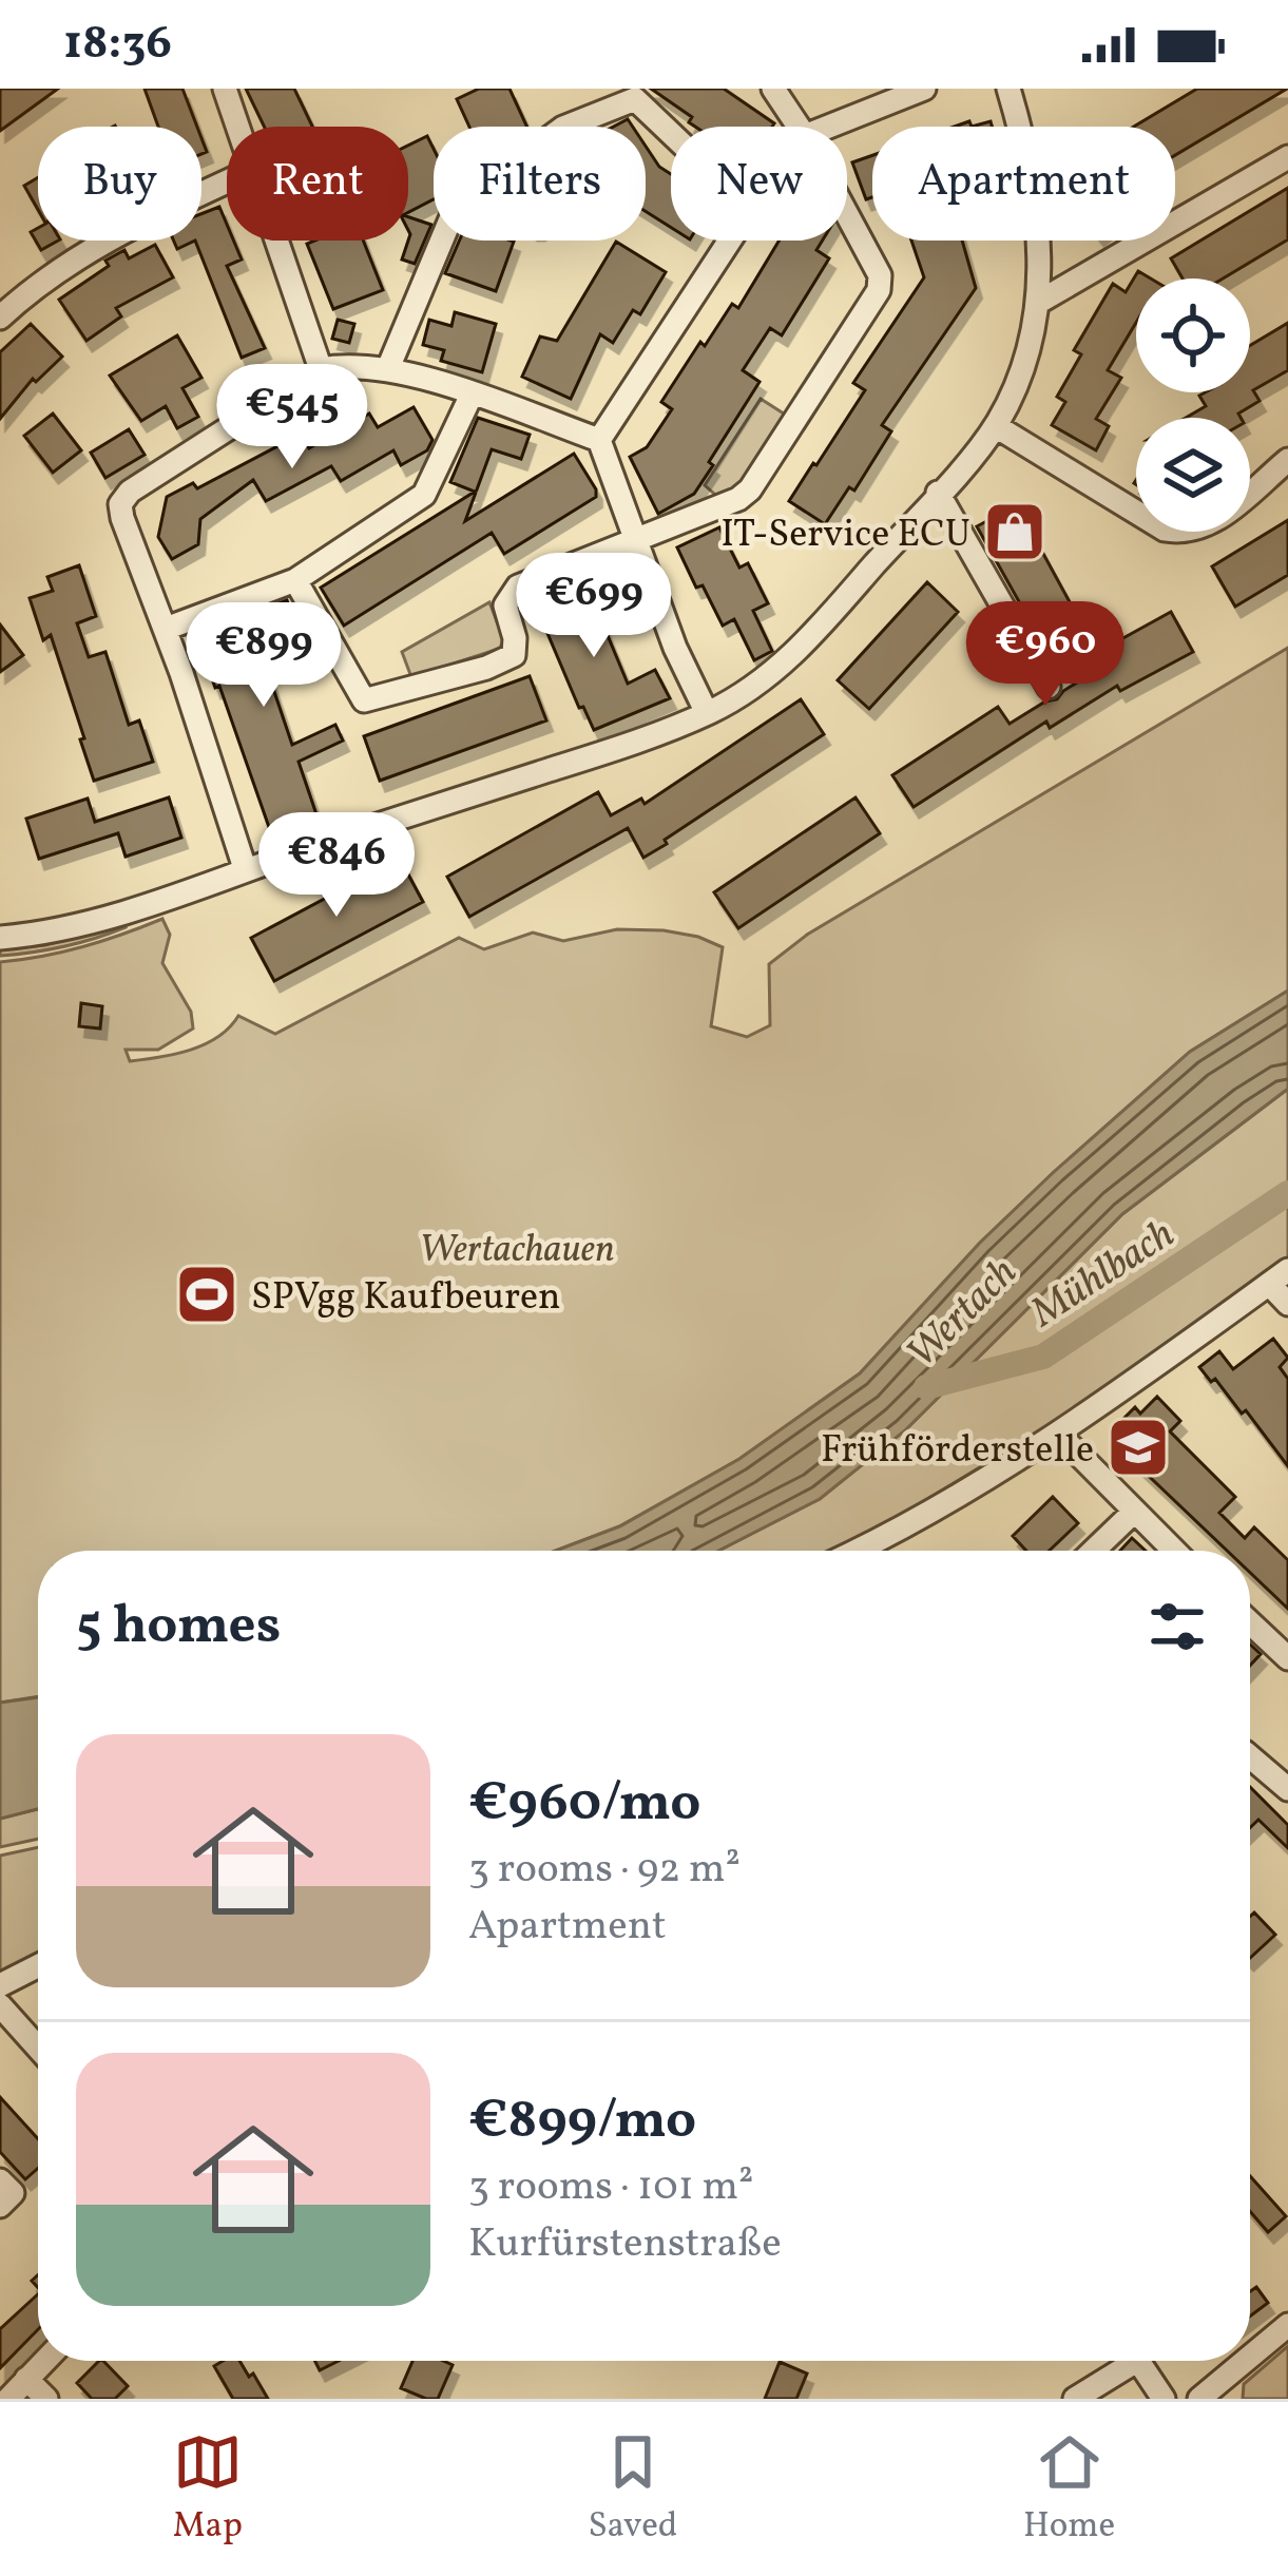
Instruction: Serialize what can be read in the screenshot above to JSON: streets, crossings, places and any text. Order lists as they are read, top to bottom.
{
  "water": ["Mühlbach", "Wertach"],
  "parks": ["Wertachauen"],
  "places": {
    "shop": ["IT-Service ECU"],
    "sports": ["SPVgg Kaufbeuren"],
    "school or university": ["Frühförderstelle"]
  },
  "page": {
    "status": "18:36",
    "chip": [
      "Buy",
      "Rent",
      "Filters",
      "New",
      "Apartment"
    ],
    "price": [
      "€545",
      "€699",
      "€960",
      "€899",
      "€846"
    ],
    "heading": "5 homes",
    "list": [
      {
        "name": "€960/mo",
        "note": "3 rooms · 92 m² · Apartment"
      },
      {
        "name": "€899/mo",
        "note": "3 rooms · 101 m² · Kurfürstenstraße"
      }
    ],
    "tabs": ["Map", "Saved", "Home"]
  }
}
